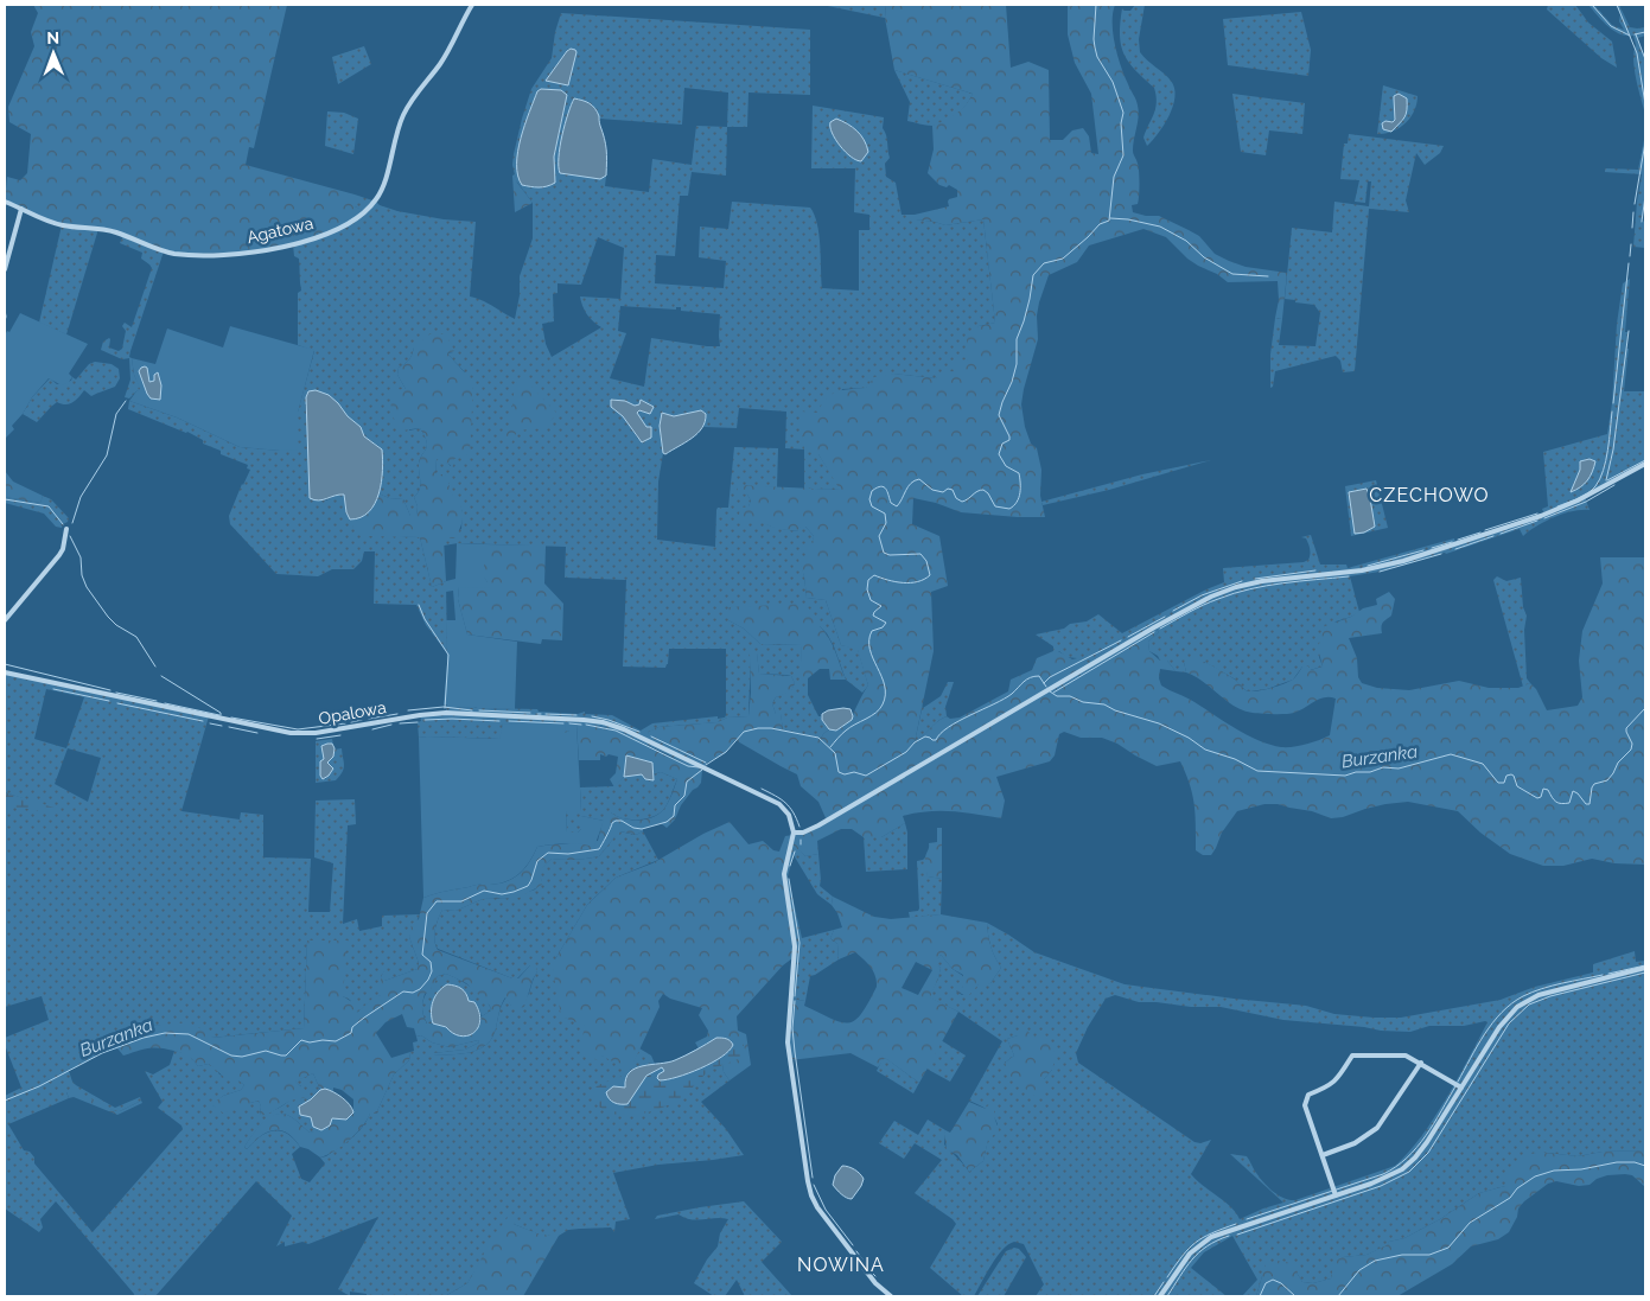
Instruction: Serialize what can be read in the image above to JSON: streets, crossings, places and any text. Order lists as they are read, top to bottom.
{
  "streets": {
    "street": ["Agatowa", "Opalowa"]
  },
  "districts": ["CZECHOWO", "NOWINA"],
  "water": ["Burzanka"],
  "north": "top"
}
